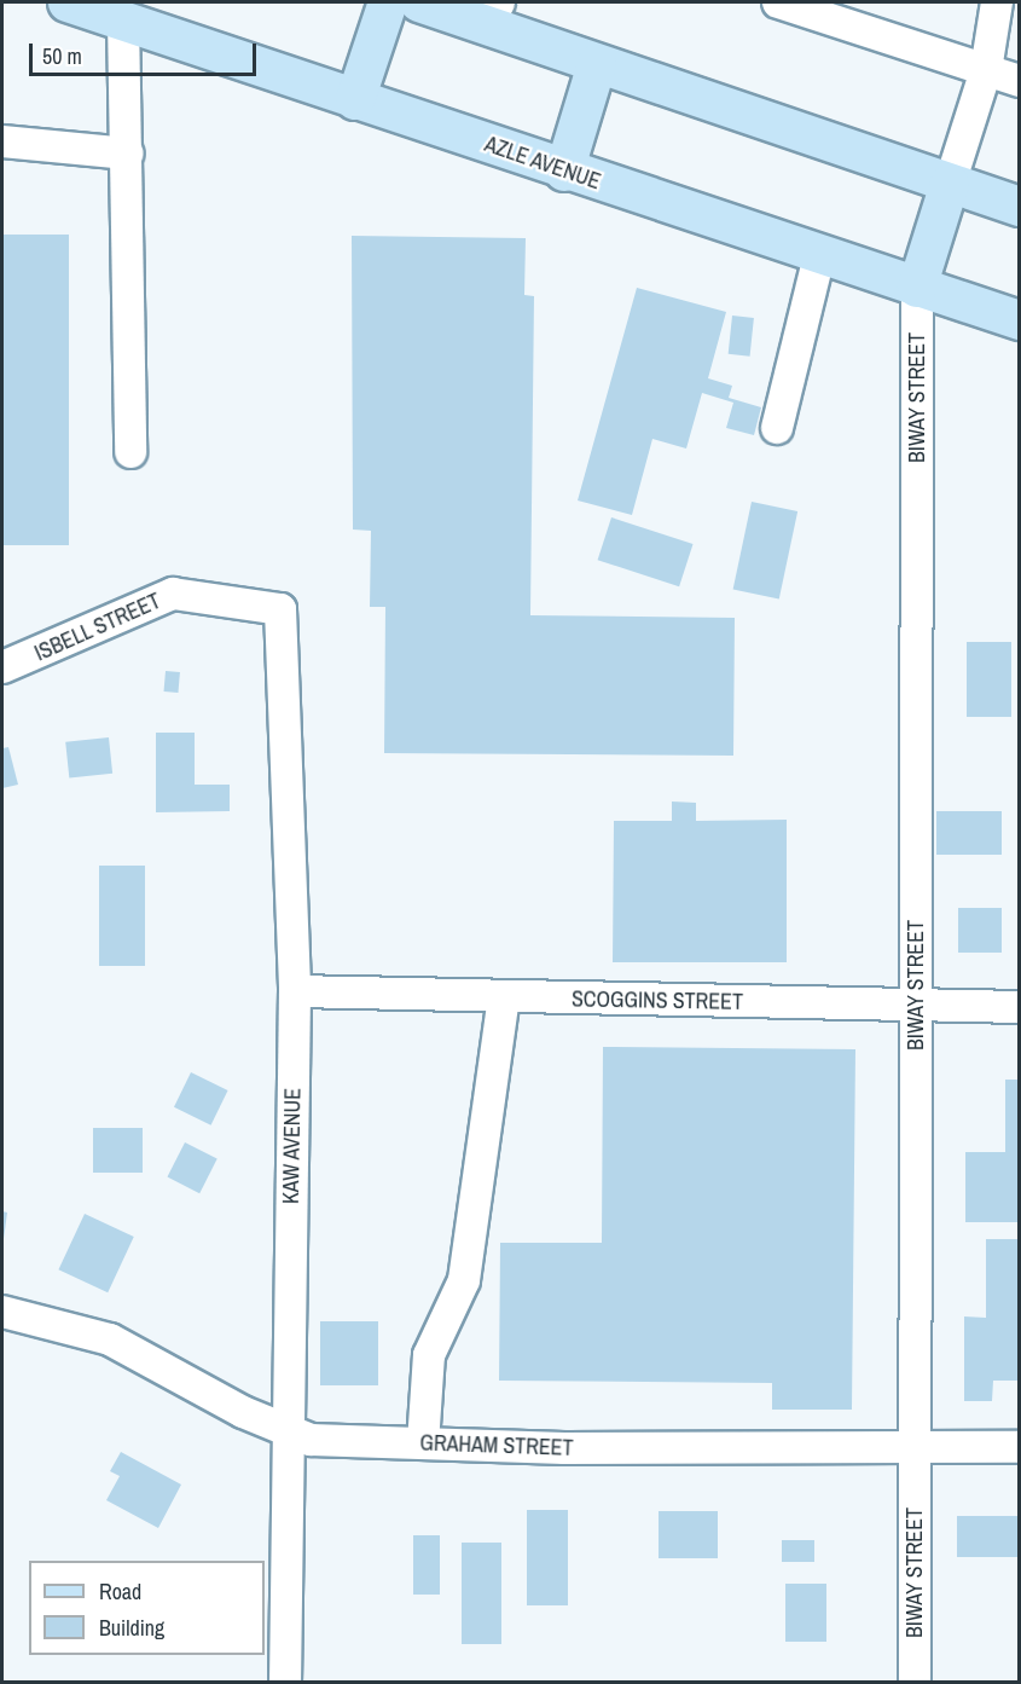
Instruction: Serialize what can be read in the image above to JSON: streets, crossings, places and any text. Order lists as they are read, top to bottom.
{
  "streets": {
    "main road": ["AZLE AVENUE"],
    "street": [
      "BIWAY STREET",
      "ISBELL STREET",
      "SCOGGINS STREET",
      "KAW AVENUE",
      "GRAHAM STREET"
    ]
  },
  "crossings": [
    ["AZLE AVENUE", "BIWAY STREET"],
    ["BIWAY STREET", "SCOGGINS STREET"],
    ["BIWAY STREET", "GRAHAM STREET"],
    ["ISBELL STREET", "KAW AVENUE"],
    ["SCOGGINS STREET", "KAW AVENUE"],
    ["KAW AVENUE", "GRAHAM STREET"]
  ],
  "legend": ["Road", "Building"],
  "scale_bar": "50 m"
}
